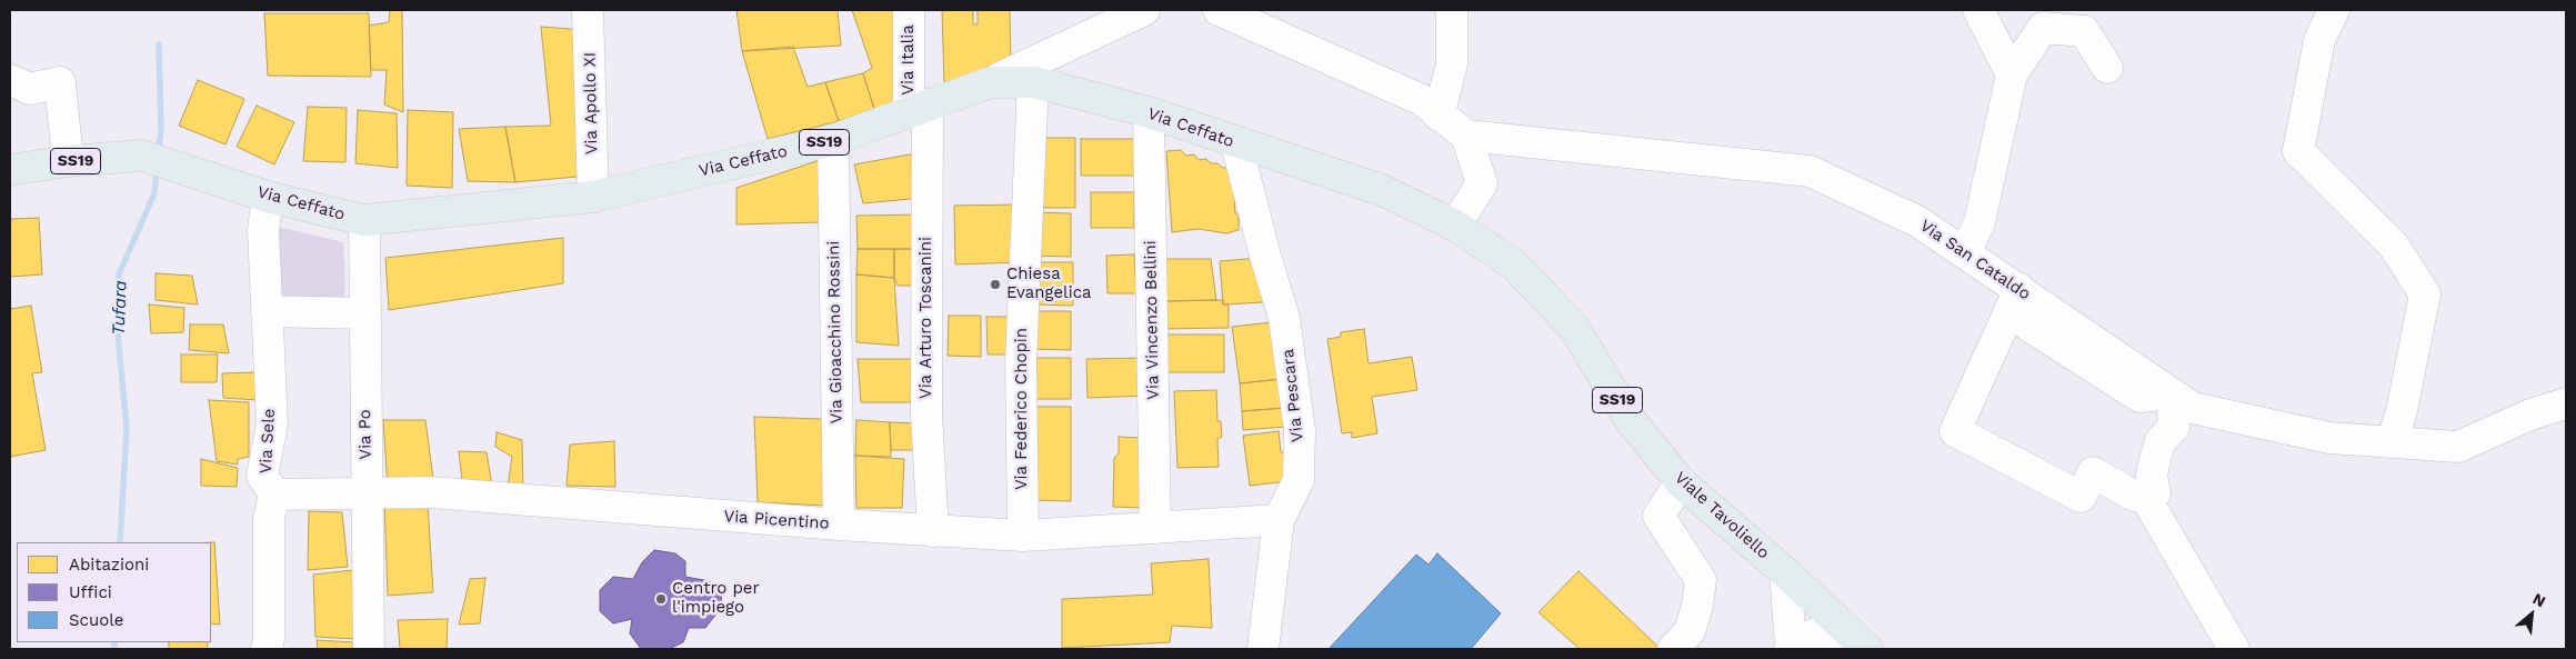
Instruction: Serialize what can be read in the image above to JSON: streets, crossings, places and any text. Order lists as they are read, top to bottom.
{
  "streets": {
    "main road": ["Via Ceffato", "SS19", "Viale Tavoliello"],
    "street": [
      "Via Italia",
      "Via Apollo XI",
      "Via San Cataldo",
      "Via Arturo Toscanini",
      "Via Vincenzo Bellini",
      "Via Gioacchino Rossini",
      "Via Pescara",
      "Via Federico Chopin",
      "Via Po",
      "Via Sele",
      "Via Picentino"
    ]
  },
  "crossings": [
    ["Via Italia", "Via Ceffato"],
    ["Via Italia", "Via Arturo Toscanini"],
    ["Via Apollo XI", "Via Ceffato"],
    ["Via Ceffato", "Via Arturo Toscanini"],
    ["Via Ceffato", "Via Vincenzo Bellini"],
    ["Via Ceffato", "Via Gioacchino Rossini"],
    ["Via Ceffato", "Via Pescara"],
    ["Via Ceffato", "Via Federico Chopin"],
    ["Via Ceffato", "Via Po"],
    ["Via Ceffato", "Via Sele"],
    ["Via Ceffato", "Viale Tavoliello"],
    ["Via Arturo Toscanini", "Via Picentino"],
    ["Via Vincenzo Bellini", "Via Picentino"],
    ["Via Gioacchino Rossini", "Via Picentino"],
    ["Via Pescara", "Via Picentino"],
    ["Via Federico Chopin", "Via Picentino"],
    ["Via Po", "Via Picentino"],
    ["Via Sele", "Via Picentino"]
  ],
  "water": ["Tufara"],
  "places": ["Chiesa Evangelica", "Centro per l'impiego"],
  "legend": ["Abitazioni", "Uffici", "Scuole"],
  "north": "top right"
}
